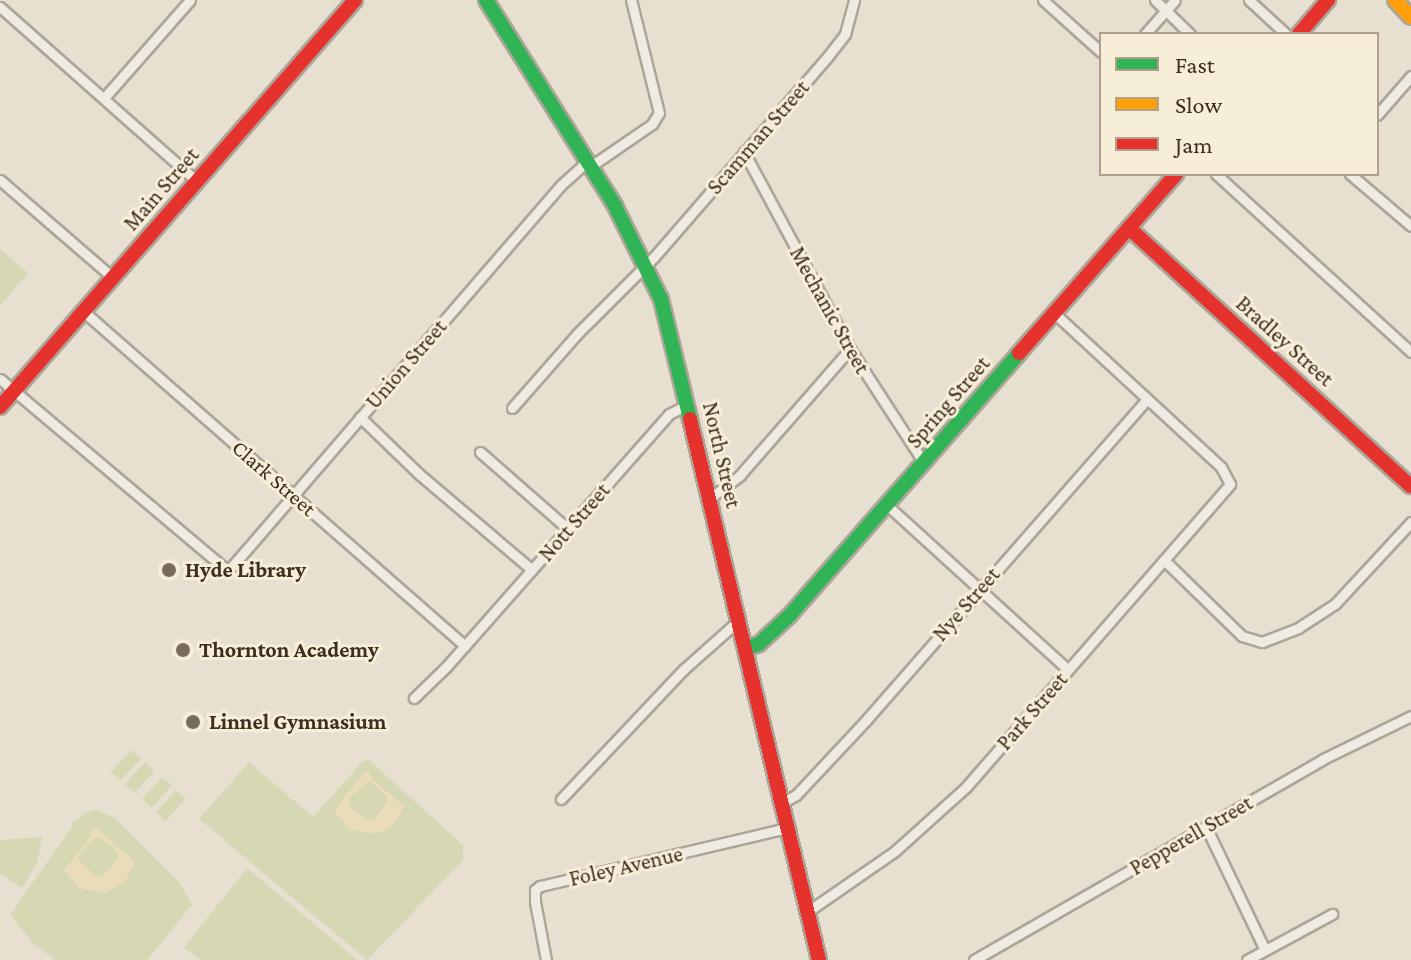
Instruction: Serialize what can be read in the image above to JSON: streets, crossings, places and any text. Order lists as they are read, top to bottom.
{
  "streets": {
    "main road": [
      "Main Street",
      "Bradley Street",
      "Spring Street",
      "North Street"
    ],
    "street": [
      "Scamman Street",
      "Mechanic Street",
      "Union Street",
      "Clark Street",
      "Nott Street",
      "Nye Street",
      "Park Street",
      "Pepperell Street",
      "Foley Avenue"
    ]
  },
  "crossings": [
    ["Scamman Street", "Mechanic Street"],
    ["Scamman Street", "North Street"],
    ["Main Street", "Union Street"],
    ["Main Street", "Clark Street"],
    ["Mechanic Street", "Spring Street"],
    ["Bradley Street", "Spring Street"],
    ["Union Street", "North Street"],
    ["Union Street", "Clark Street"],
    ["Spring Street", "North Street"],
    ["North Street", "Nott Street"],
    ["North Street", "Nye Street"],
    ["North Street", "Park Street"],
    ["North Street", "Foley Avenue"],
    ["Clark Street", "Nott Street"],
    ["Nye Street", "Park Street"]
  ],
  "places": ["Hyde Library", "Thornton Academy", "Linnel Gymnasium"],
  "legend": ["Fast", "Slow", "Jam"]
}
